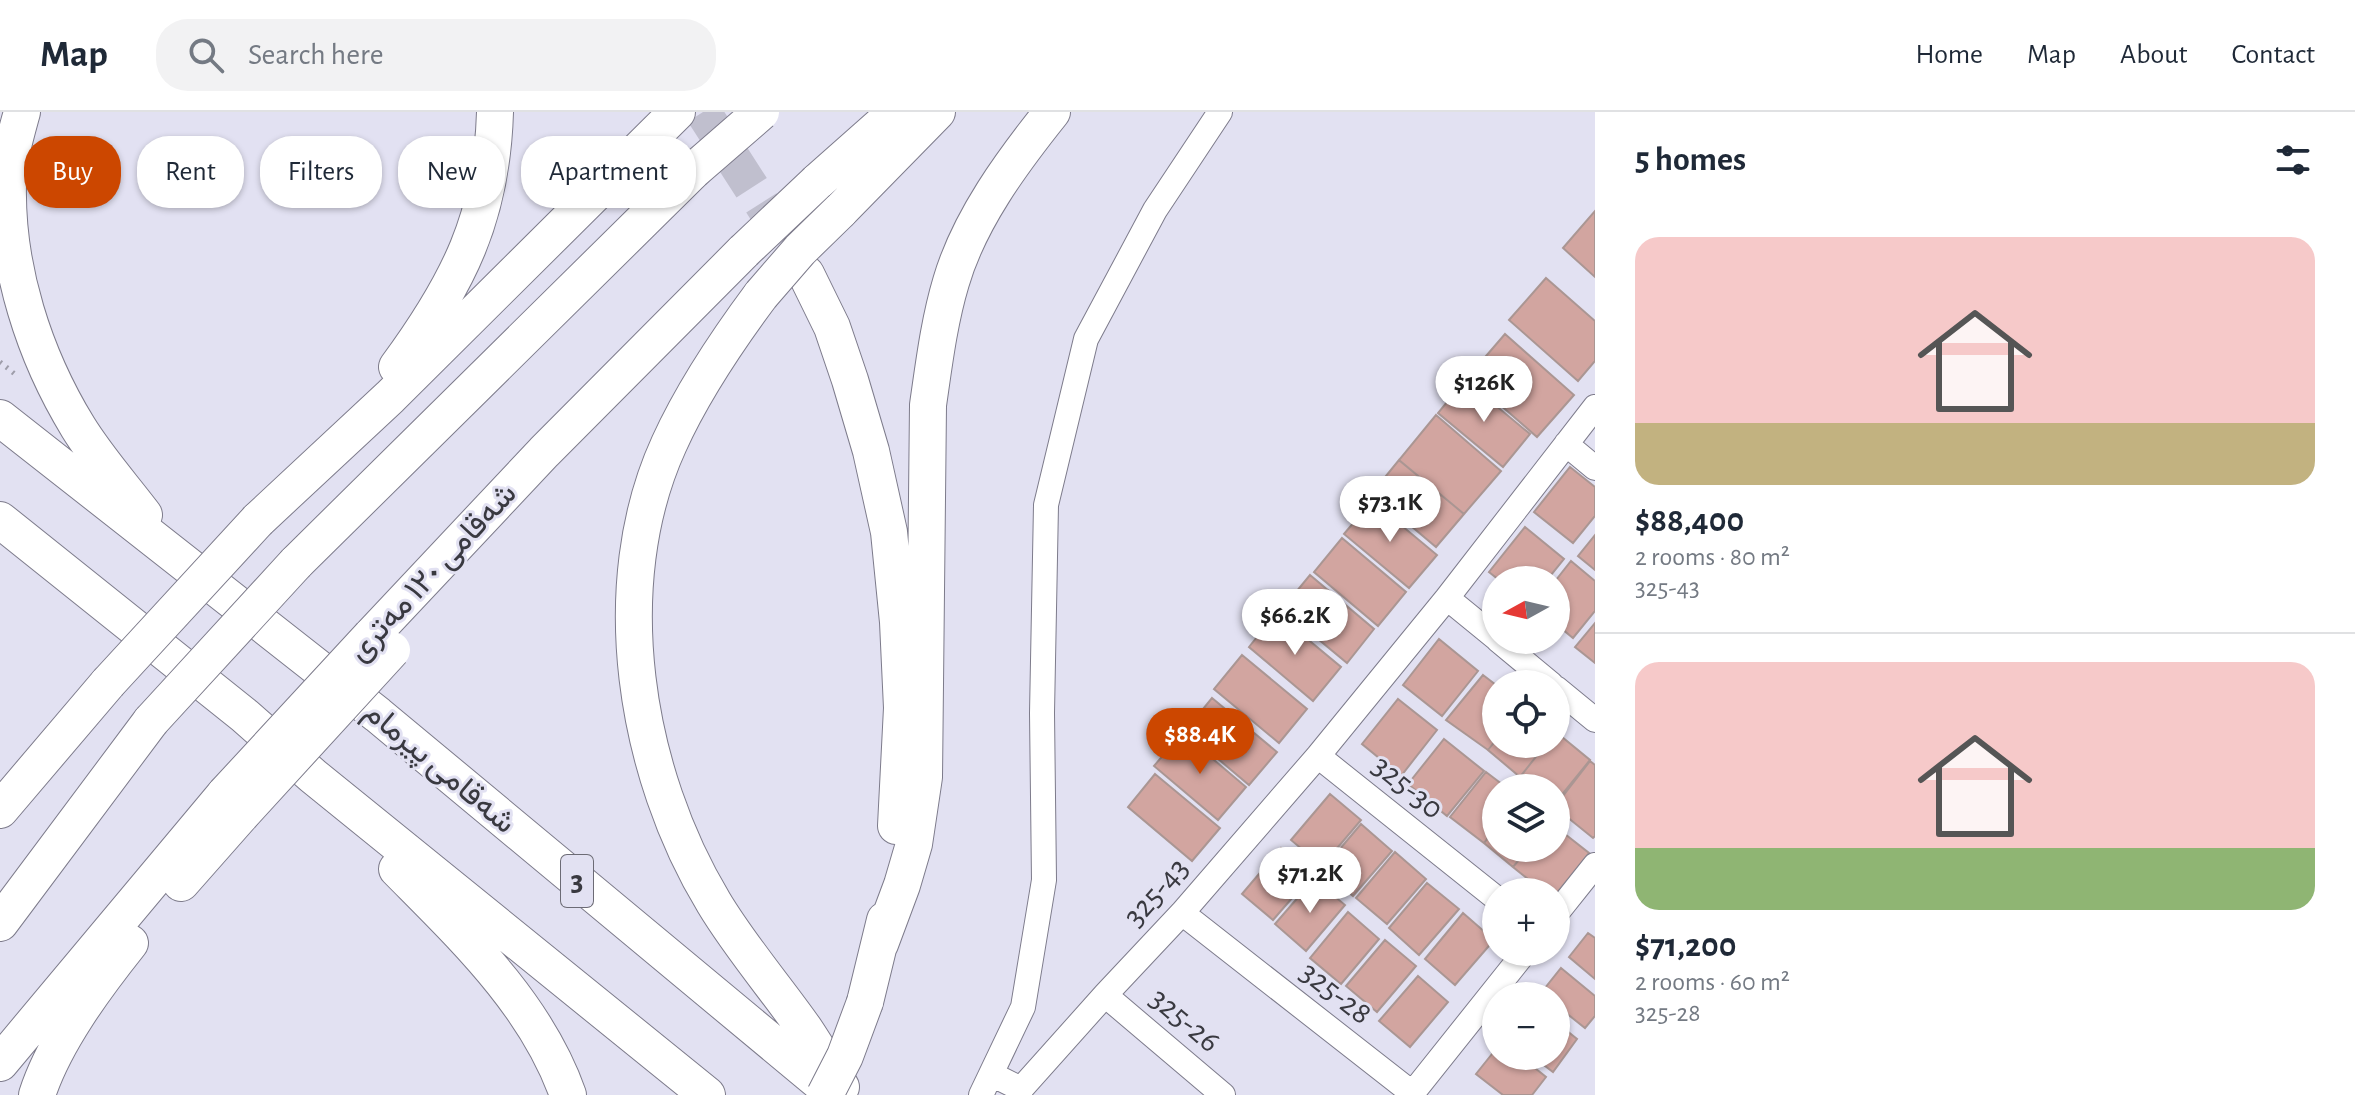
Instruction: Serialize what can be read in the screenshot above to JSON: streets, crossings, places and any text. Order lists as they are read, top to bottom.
{
  "streets": {
    "highway": ["شەقامی ١٢٠ مەتری", "شەقامی پیرمام", "3"],
    "street": [
      "325-30",
      "325-43",
      "325-28",
      "325-26"
    ]
  },
  "crossings": [
    ["325-30", "325-43"],
    ["325-43", "325-28"],
    ["325-43", "325-26"]
  ],
  "north": "left",
  "page": {
    "header": "Map",
    "search": "Search here",
    "nav": [
      "Home",
      "Map",
      "About",
      "Contact"
    ],
    "heading": "5 homes",
    "chip": [
      "Buy",
      "Rent",
      "Filters",
      "New",
      "Apartment"
    ],
    "list": [
      {
        "name": "$88,400",
        "note": "2 rooms · 80 m² · 325-43"
      },
      {
        "name": "$71,200",
        "note": "2 rooms · 60 m² · 325-28"
      }
    ],
    "price": [
      "$126K",
      "$73.1K",
      "$66.2K",
      "$88.4K",
      "$71.2K"
    ],
    "map_buttons": ["+", "−"]
  }
}
